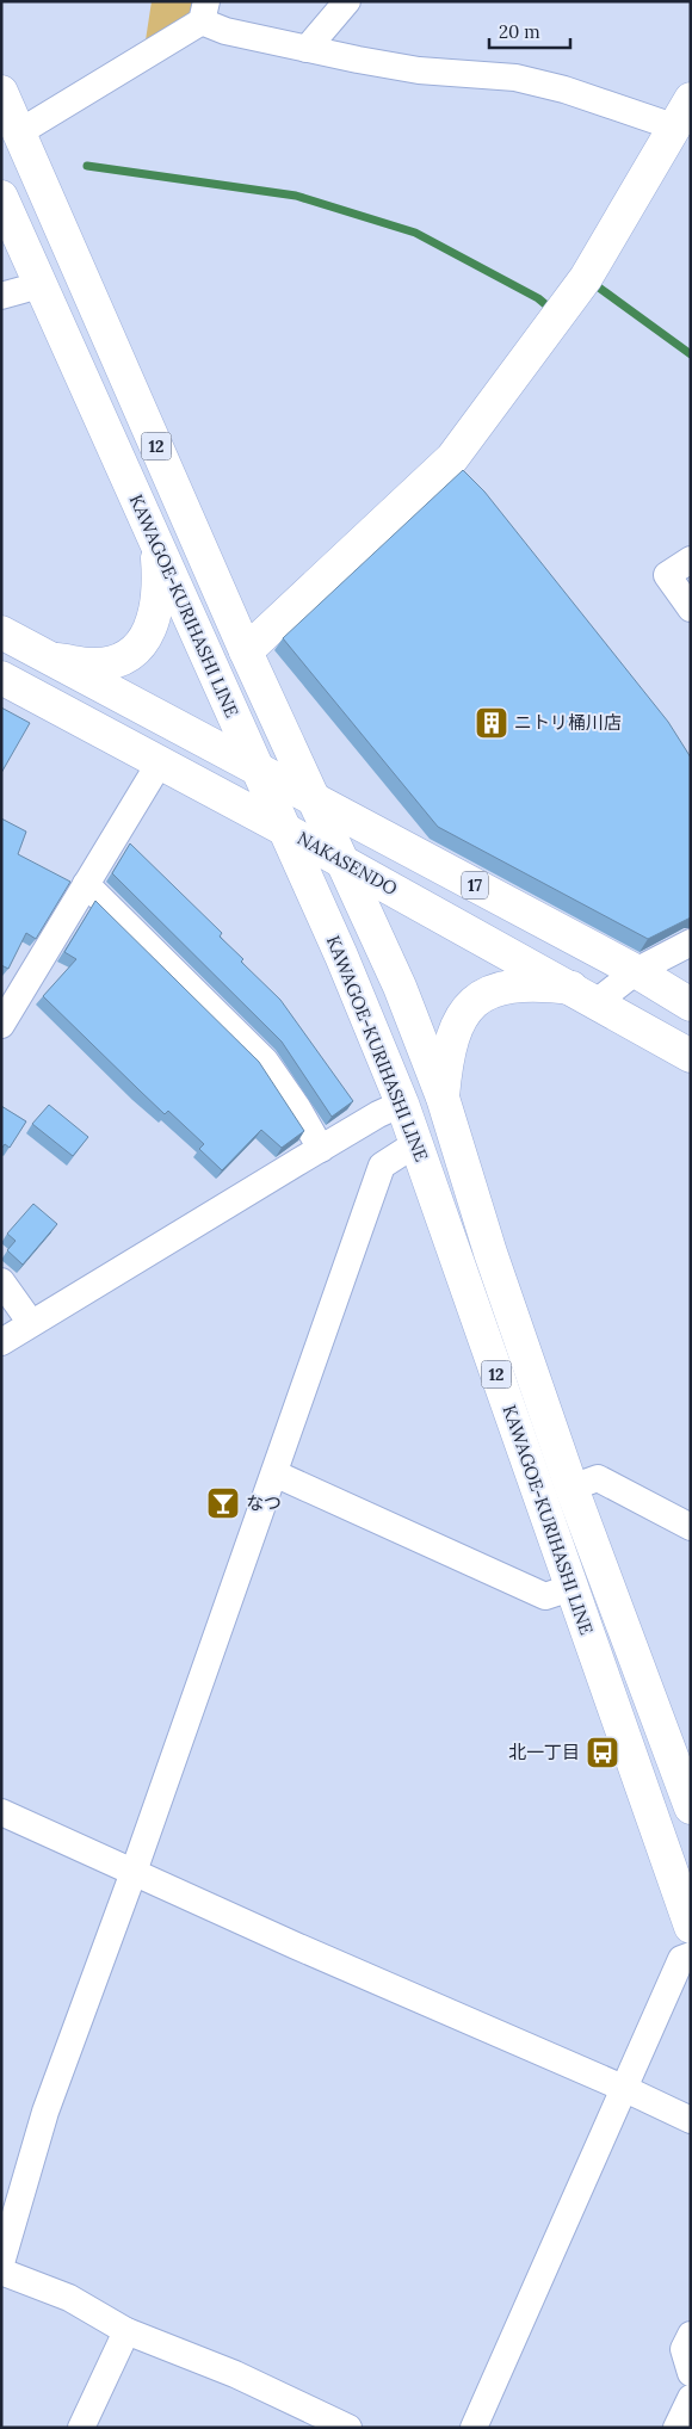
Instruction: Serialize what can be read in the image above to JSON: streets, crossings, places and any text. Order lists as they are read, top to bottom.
{
  "streets": {
    "main road": [
      "12",
      "KAWAGOE-KURIHASHI LINE",
      "NAKASENDO",
      "17"
    ]
  },
  "crossings": [
    ["KAWAGOE-KURIHASHI LINE", "NAKASENDO"],
    ["KAWAGOE-KURIHASHI LINE", "17"]
  ],
  "places": {
    "building": ["ニトリ桶川店"],
    "bar": ["なつ"],
    "bus stop": ["北一丁目"]
  },
  "scale_bar": "20 m"
}
